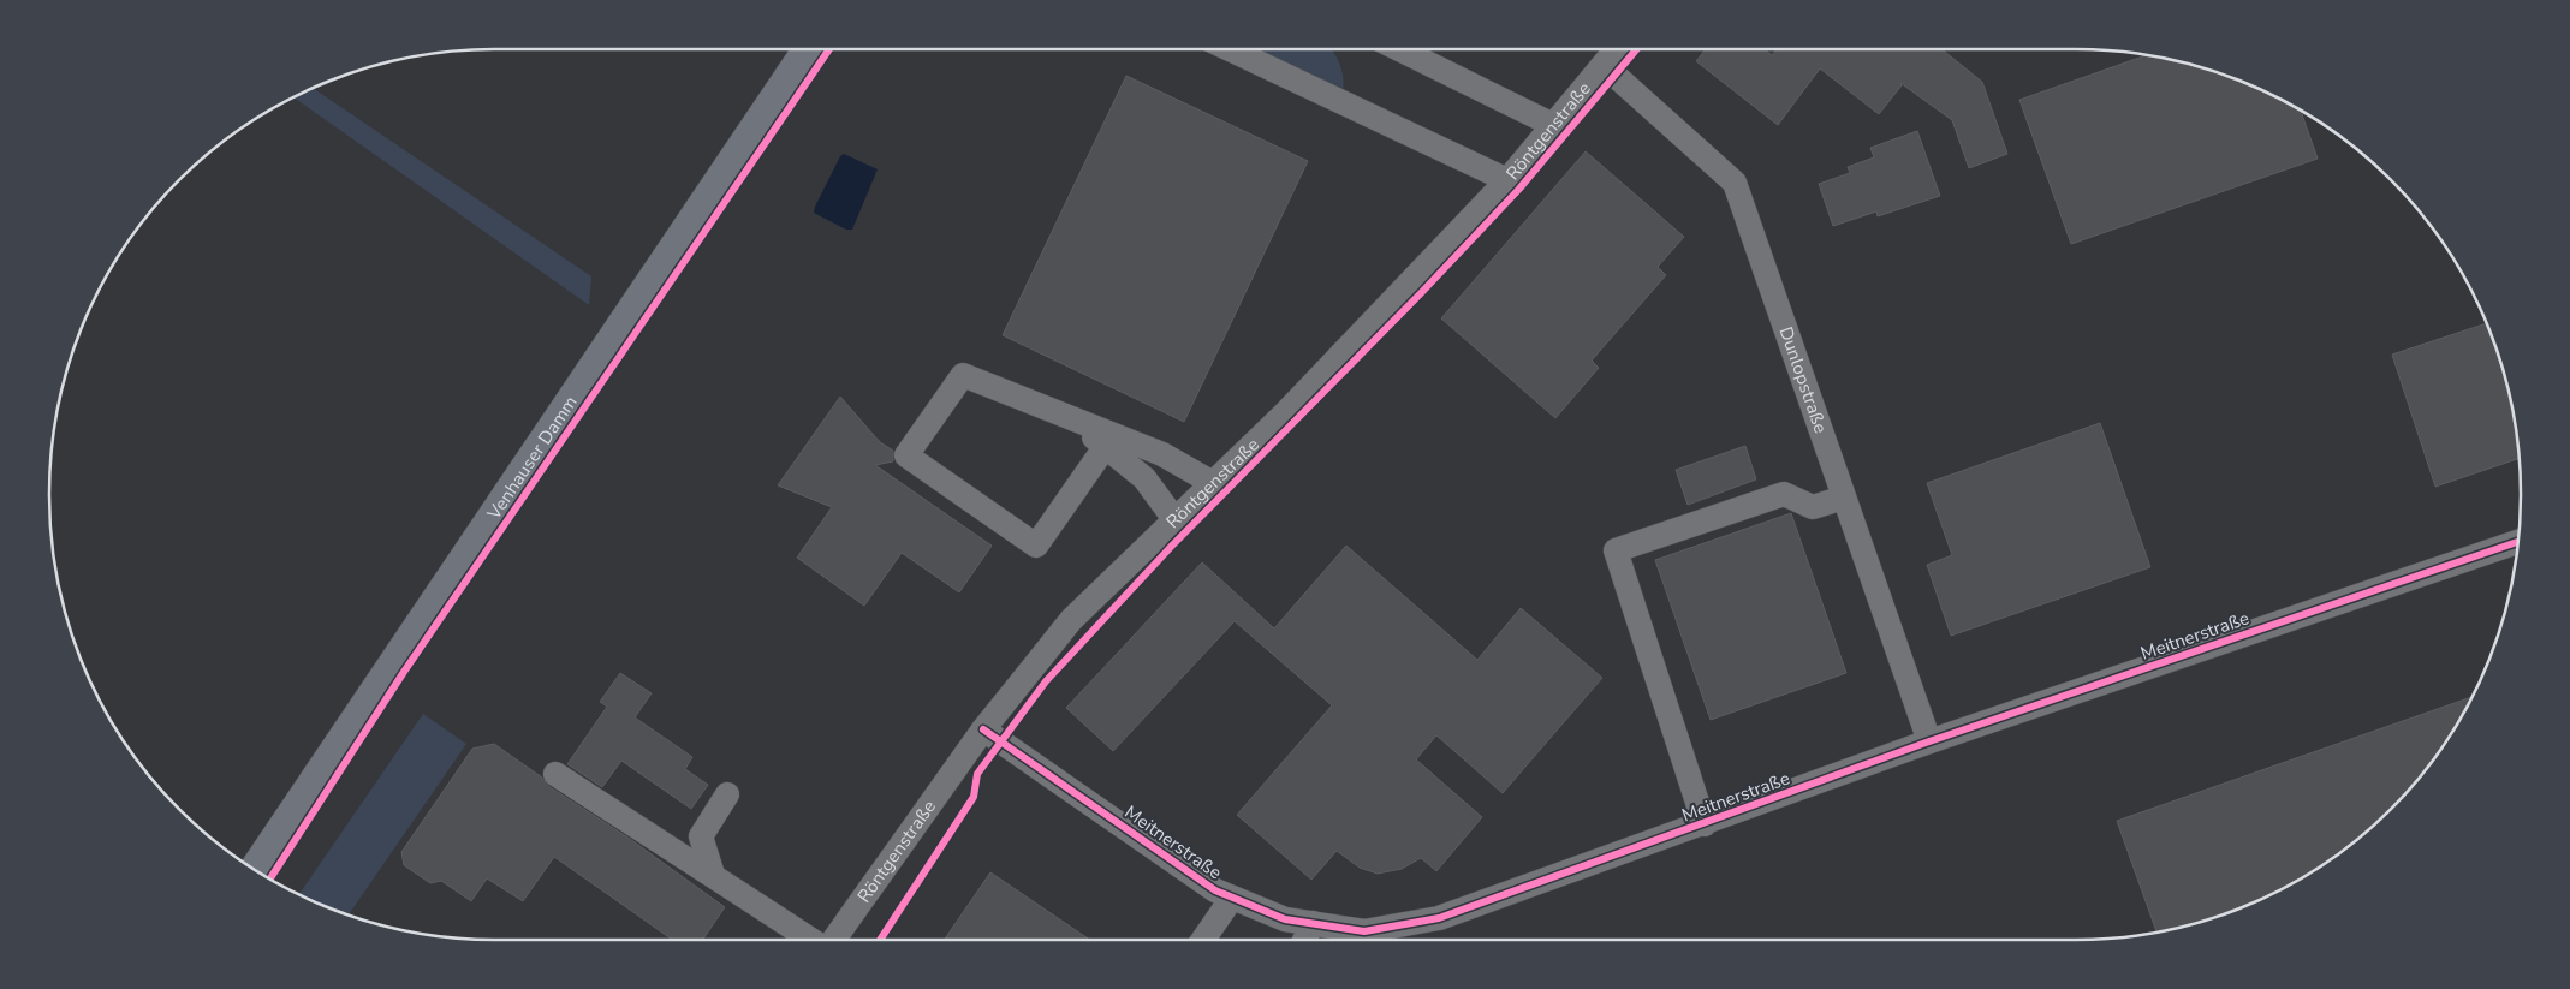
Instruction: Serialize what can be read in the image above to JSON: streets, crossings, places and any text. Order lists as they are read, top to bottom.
{
  "streets": {
    "main road": ["Venhauser Damm"],
    "street": ["Röntgenstraße", "Dunlopstraße", "Meitnerstraße"]
  },
  "crossings": [
    ["Röntgenstraße", "Dunlopstraße"],
    ["Röntgenstraße", "Meitnerstraße"],
    ["Dunlopstraße", "Meitnerstraße"]
  ]
}
